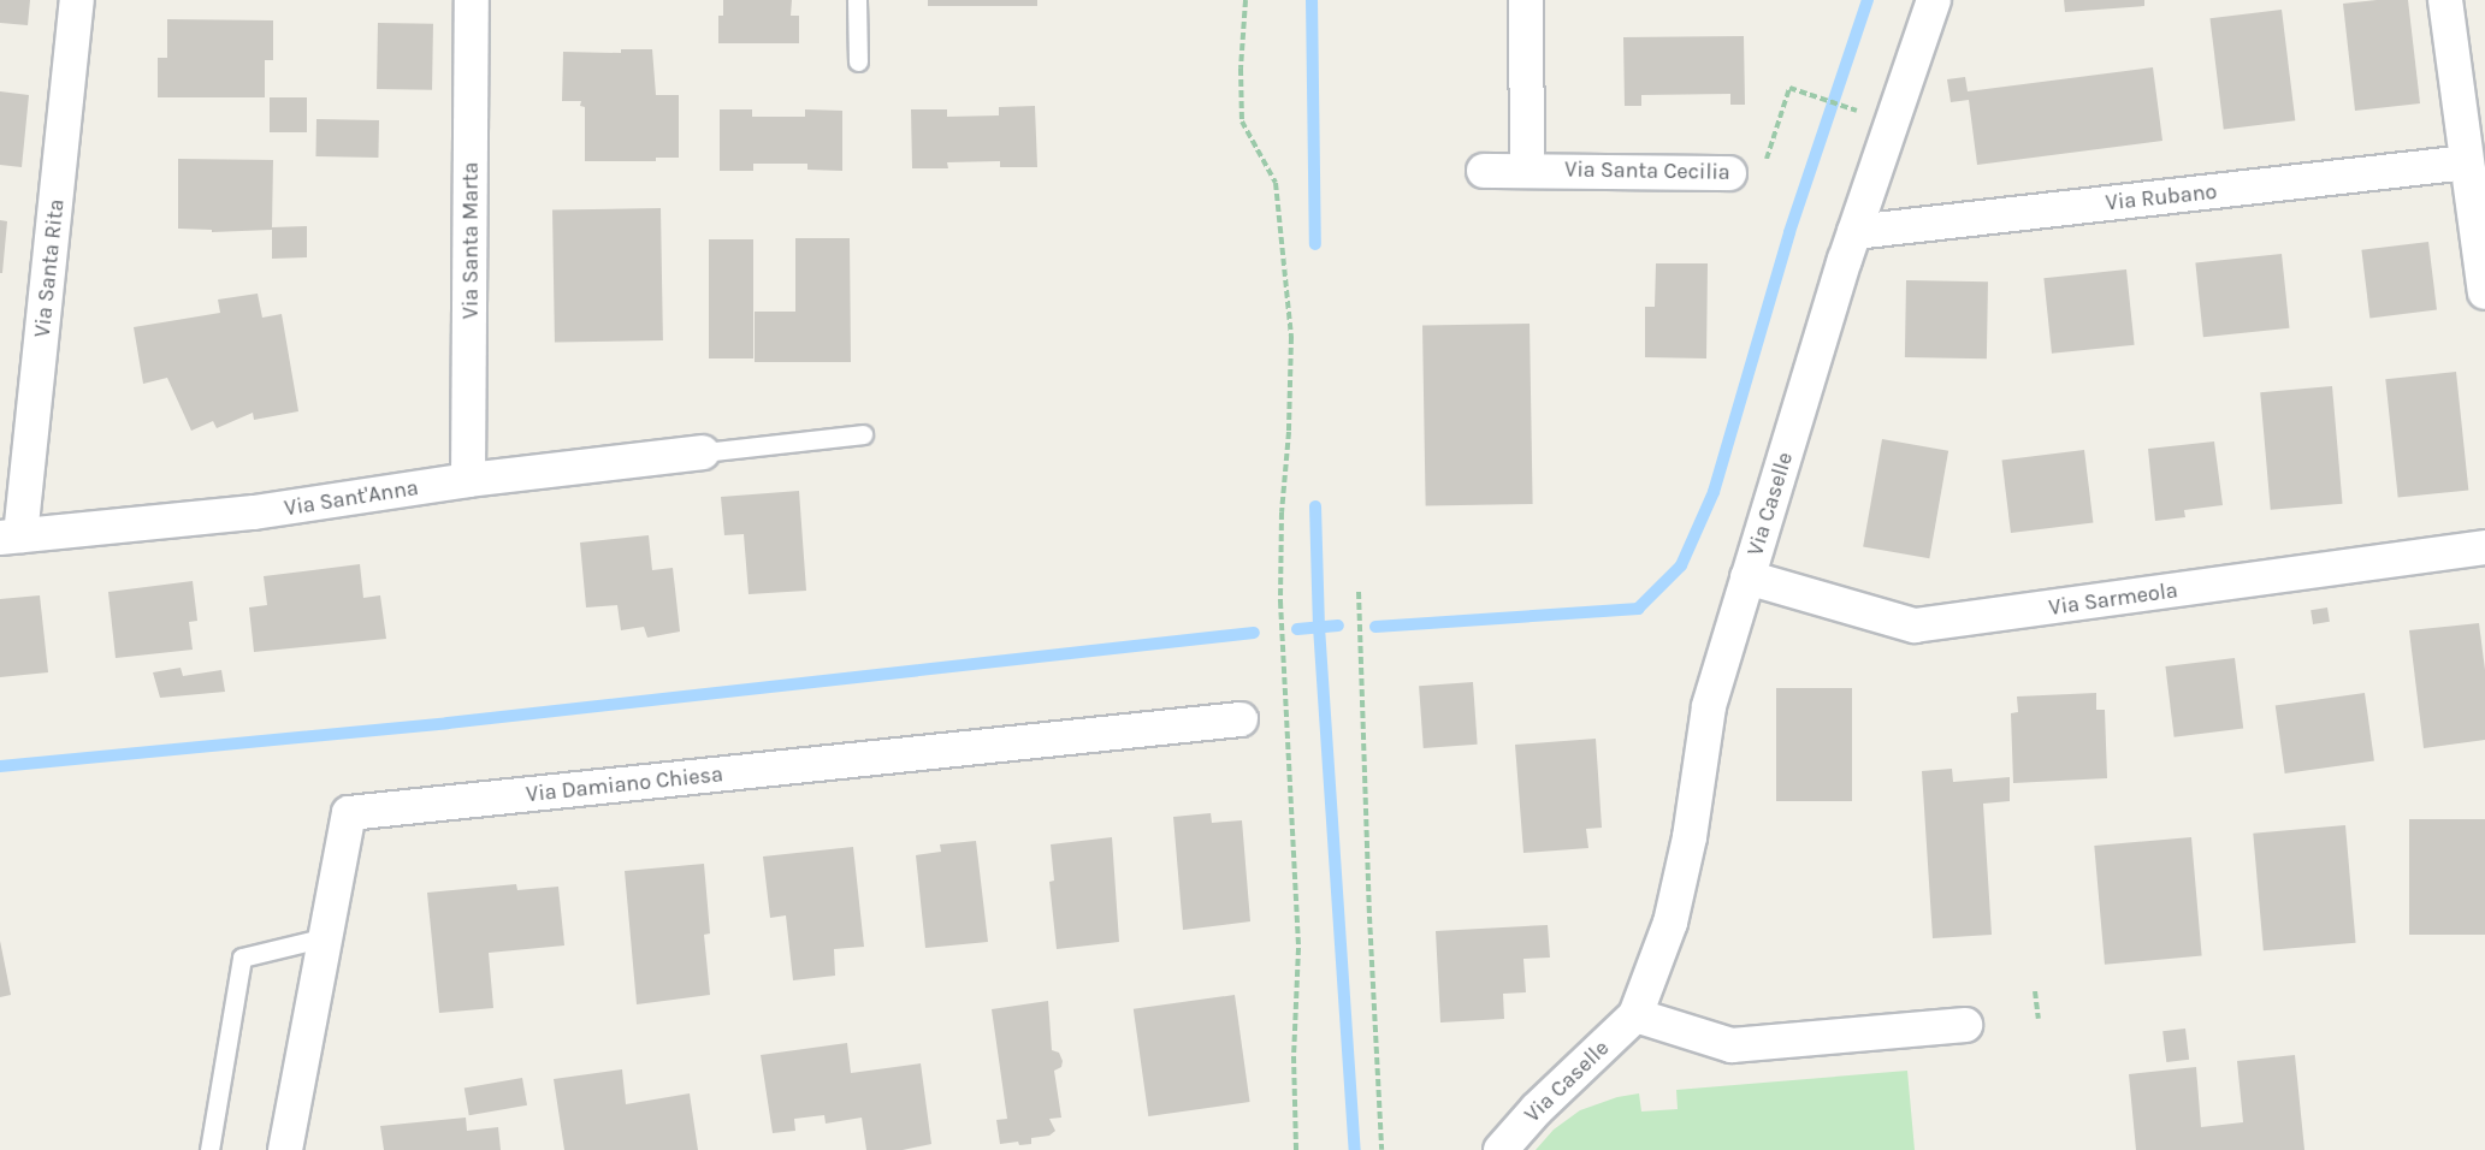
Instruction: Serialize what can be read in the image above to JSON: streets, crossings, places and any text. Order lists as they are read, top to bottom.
{
  "streets": {
    "street": [
      "Via Santa Cecilia",
      "Via Rubano",
      "Via Santa Marta",
      "Via Santa Rita",
      "Via Sant'Anna",
      "Via Caselle",
      "Via Sarmeola",
      "Via Damiano Chiesa"
    ]
  },
  "crossings": [
    ["Via Rubano", "Via Caselle"],
    ["Via Santa Marta", "Via Sant'Anna"],
    ["Via Santa Rita", "Via Sant'Anna"],
    ["Via Caselle", "Via Sarmeola"]
  ]
}
